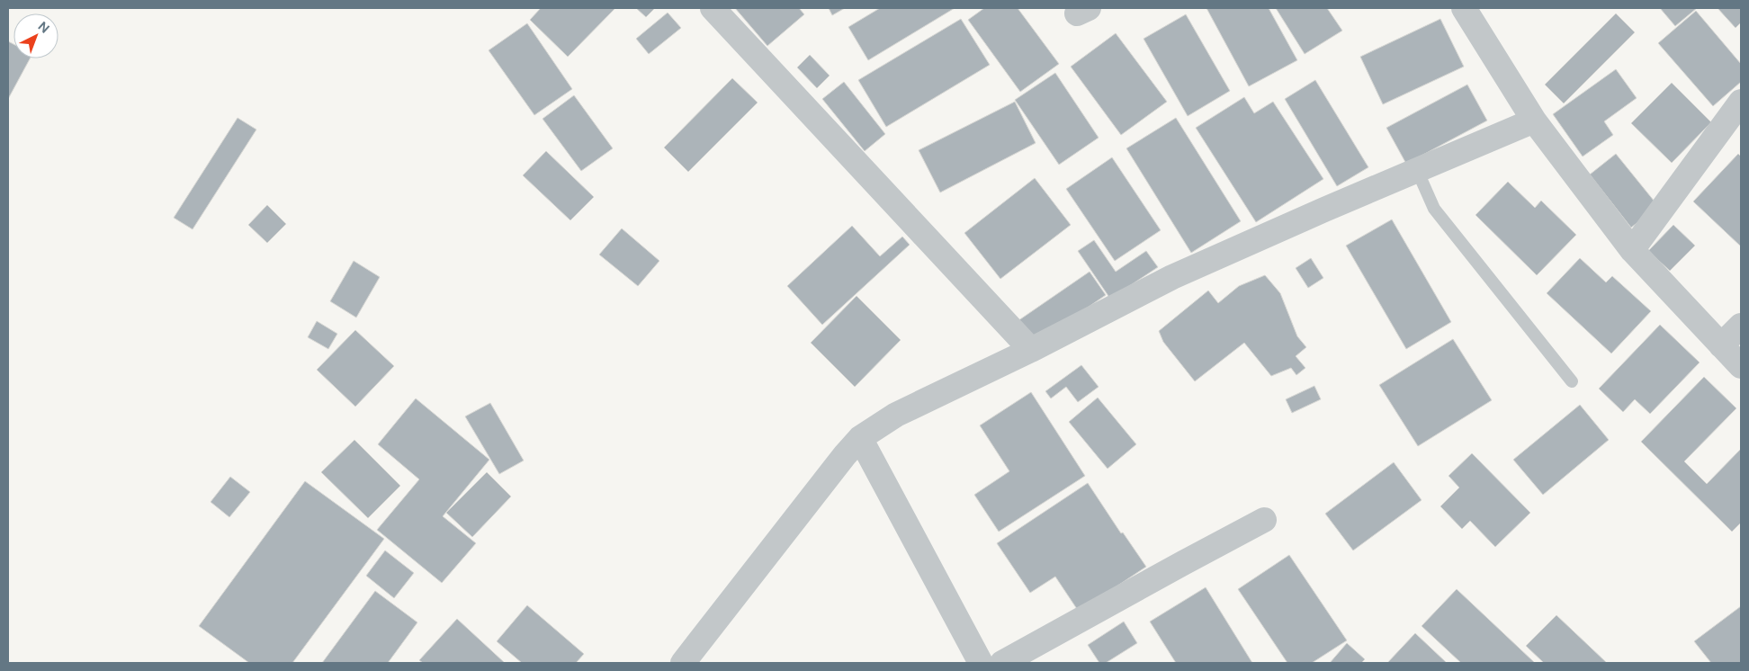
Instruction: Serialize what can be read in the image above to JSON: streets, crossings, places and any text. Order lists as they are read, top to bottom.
{
  "north": "top right"
}
